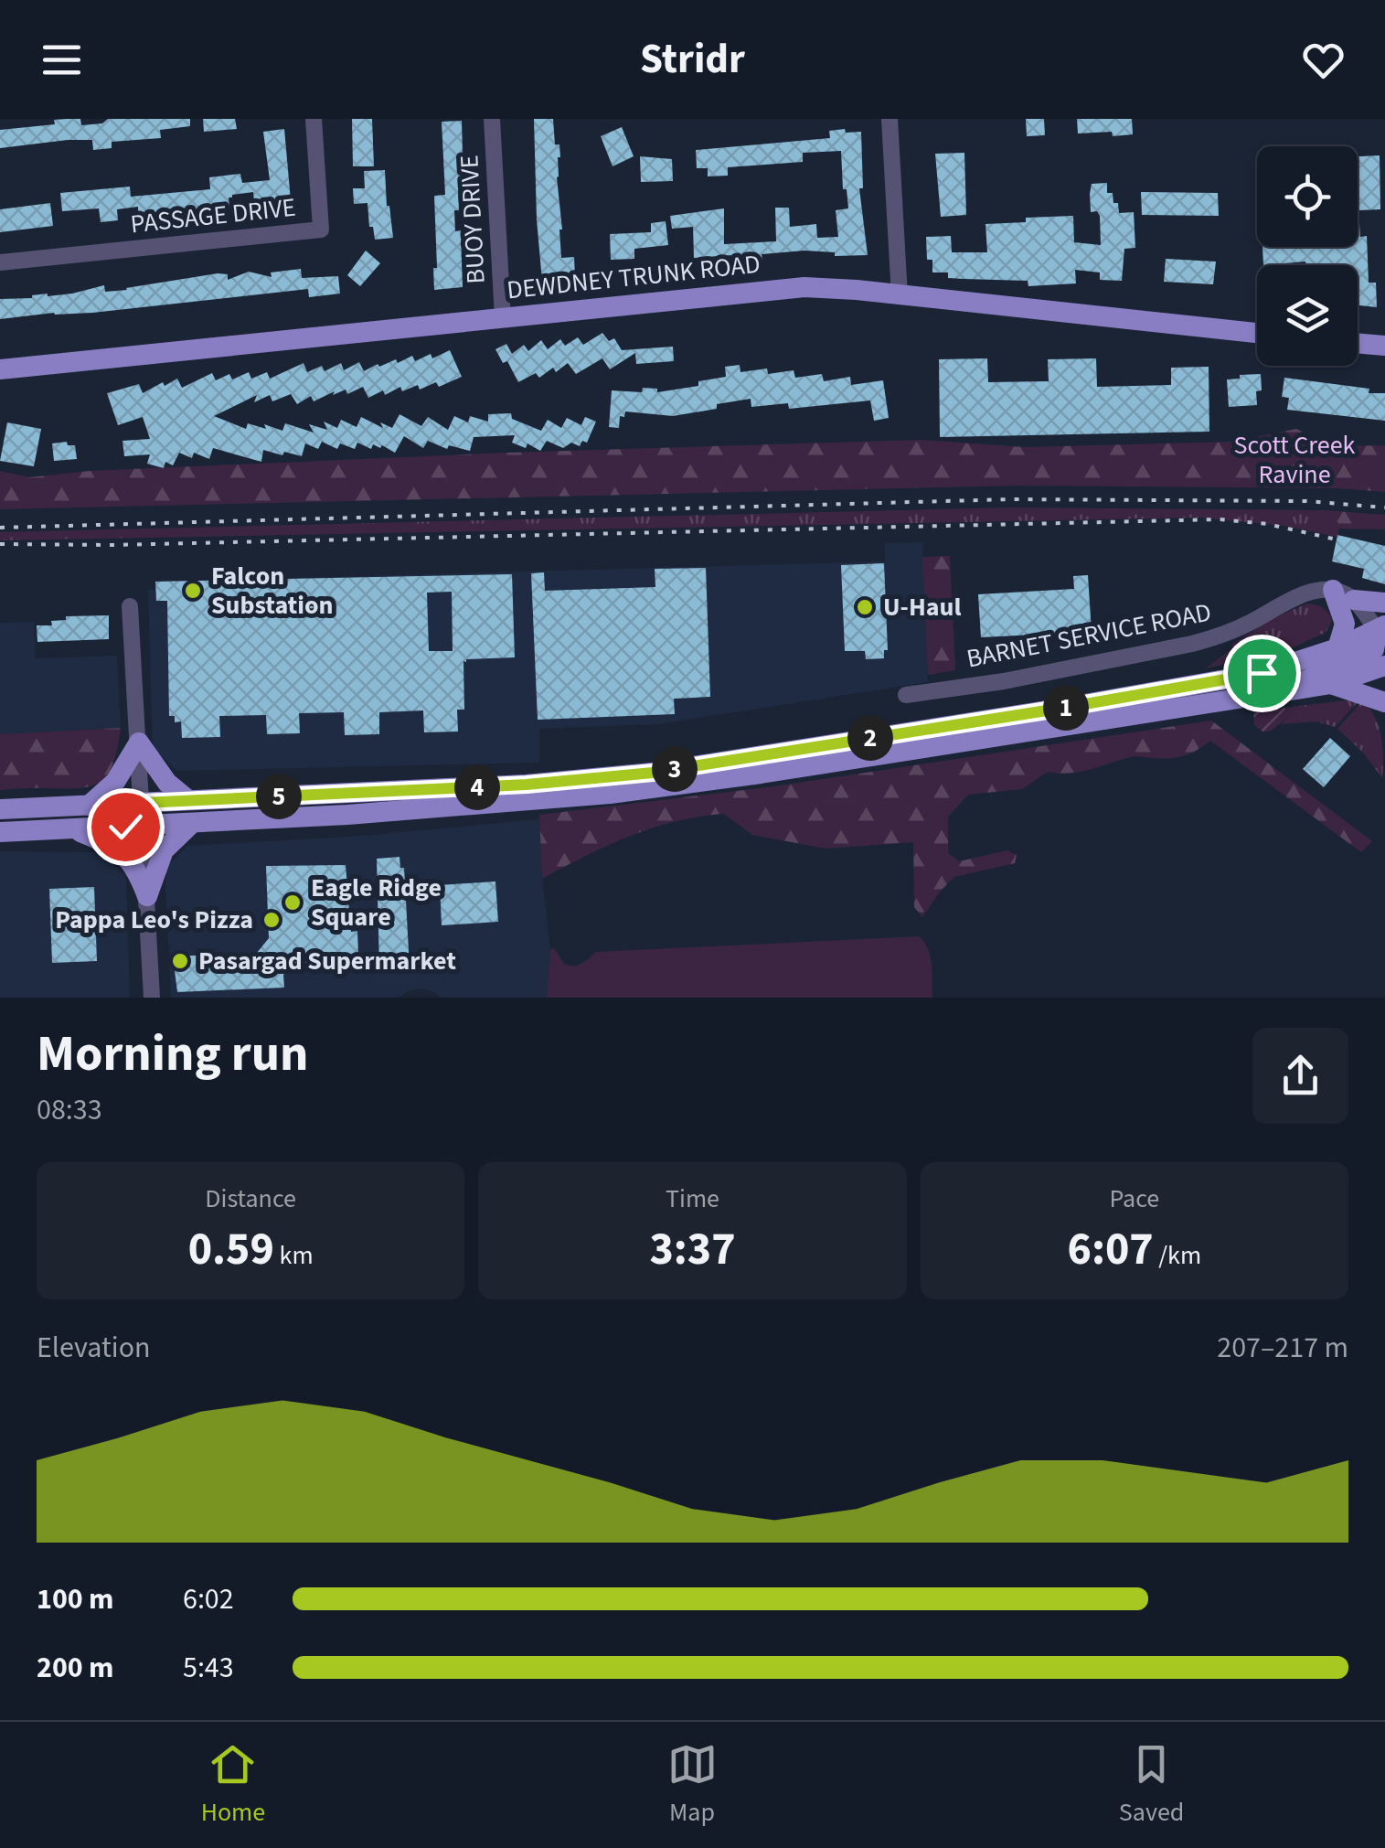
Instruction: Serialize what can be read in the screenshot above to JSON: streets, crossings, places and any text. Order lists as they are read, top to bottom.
{
  "streets": {
    "main road": ["DEWDNEY TRUNK ROAD"],
    "street": ["PASSAGE DRIVE", "BUOY DRIVE", "BARNET SERVICE ROAD"]
  },
  "crossings": [
    ["BUOY DRIVE", "DEWDNEY TRUNK ROAD"]
  ],
  "parks": ["Scott Creek Ravine"],
  "places": [
    "Falcon Substation",
    "U-Haul",
    "Eagle Ridge Square",
    "Pappa Leo's Pizza",
    "Pasargad Supermarket"
  ],
  "page": {
    "header": "Stridr",
    "pins": [
      "1",
      "2",
      "3",
      "4",
      "5"
    ],
    "heading": ["Morning run", "08:33"],
    "stats": [
      ["Distance", "0.59 km"],
      ["Time", "3:37"],
      ["Pace", "6:07 /km"]
    ],
    "chart": ["Elevation", "207–217 m"],
    "list": [
      {
        "name": "100 m",
        "note": "6:02"
      },
      {
        "name": "200 m",
        "note": "5:43"
      }
    ],
    "tabs": ["Home", "Map", "Saved"]
  }
}
